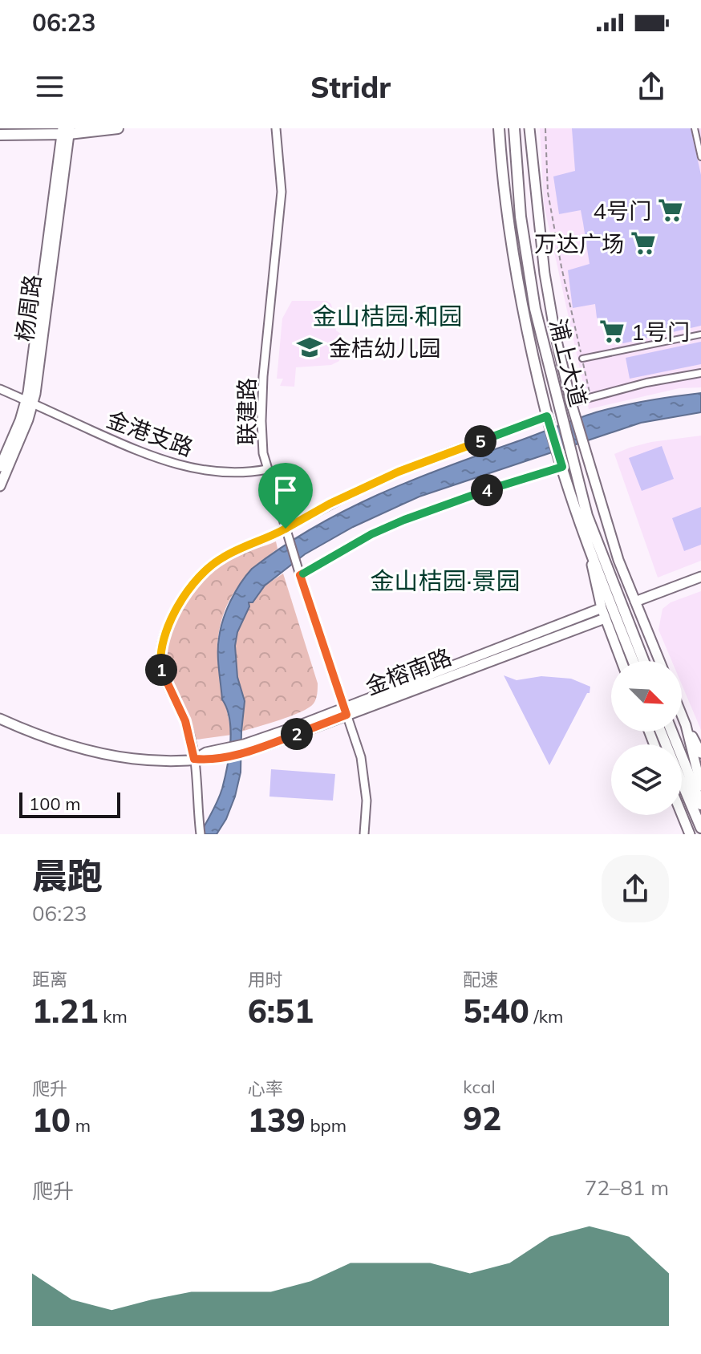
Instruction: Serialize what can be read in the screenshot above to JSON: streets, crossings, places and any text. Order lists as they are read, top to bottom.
{
  "streets": {
    "main road": ["杨周路", "浦上大道", "金榕南路"],
    "street": ["联建路", "金港支路"]
  },
  "crossings": [
    ["杨周路", "金港支路"],
    ["浦上大道", "金榕南路"],
    ["联建路", "金港支路"],
    ["联建路", "金榕南路"]
  ],
  "districts": ["金山桔园·和园", "金山桔园·景园"],
  "places": {
    "supermarket": ["4号门", "万达广场", "1号门"],
    "school or university": ["金桔幼儿园"]
  },
  "scale_bar": "100 m",
  "north": "bottom right",
  "page": {
    "status": "06:23",
    "header": "Stridr",
    "pins": [
      "5",
      "4",
      "1",
      "2"
    ],
    "scale": "100 m",
    "heading": ["晨跑", "06:23"],
    "stats": [
      ["距离", "1.21 km"],
      ["用时", "6:51"],
      ["配速", "5:40 /km"],
      ["爬升", "10 m"],
      ["心率", "139 bpm"],
      ["kcal", "92"]
    ],
    "chart": ["爬升", "72–81 m"]
  }
}
